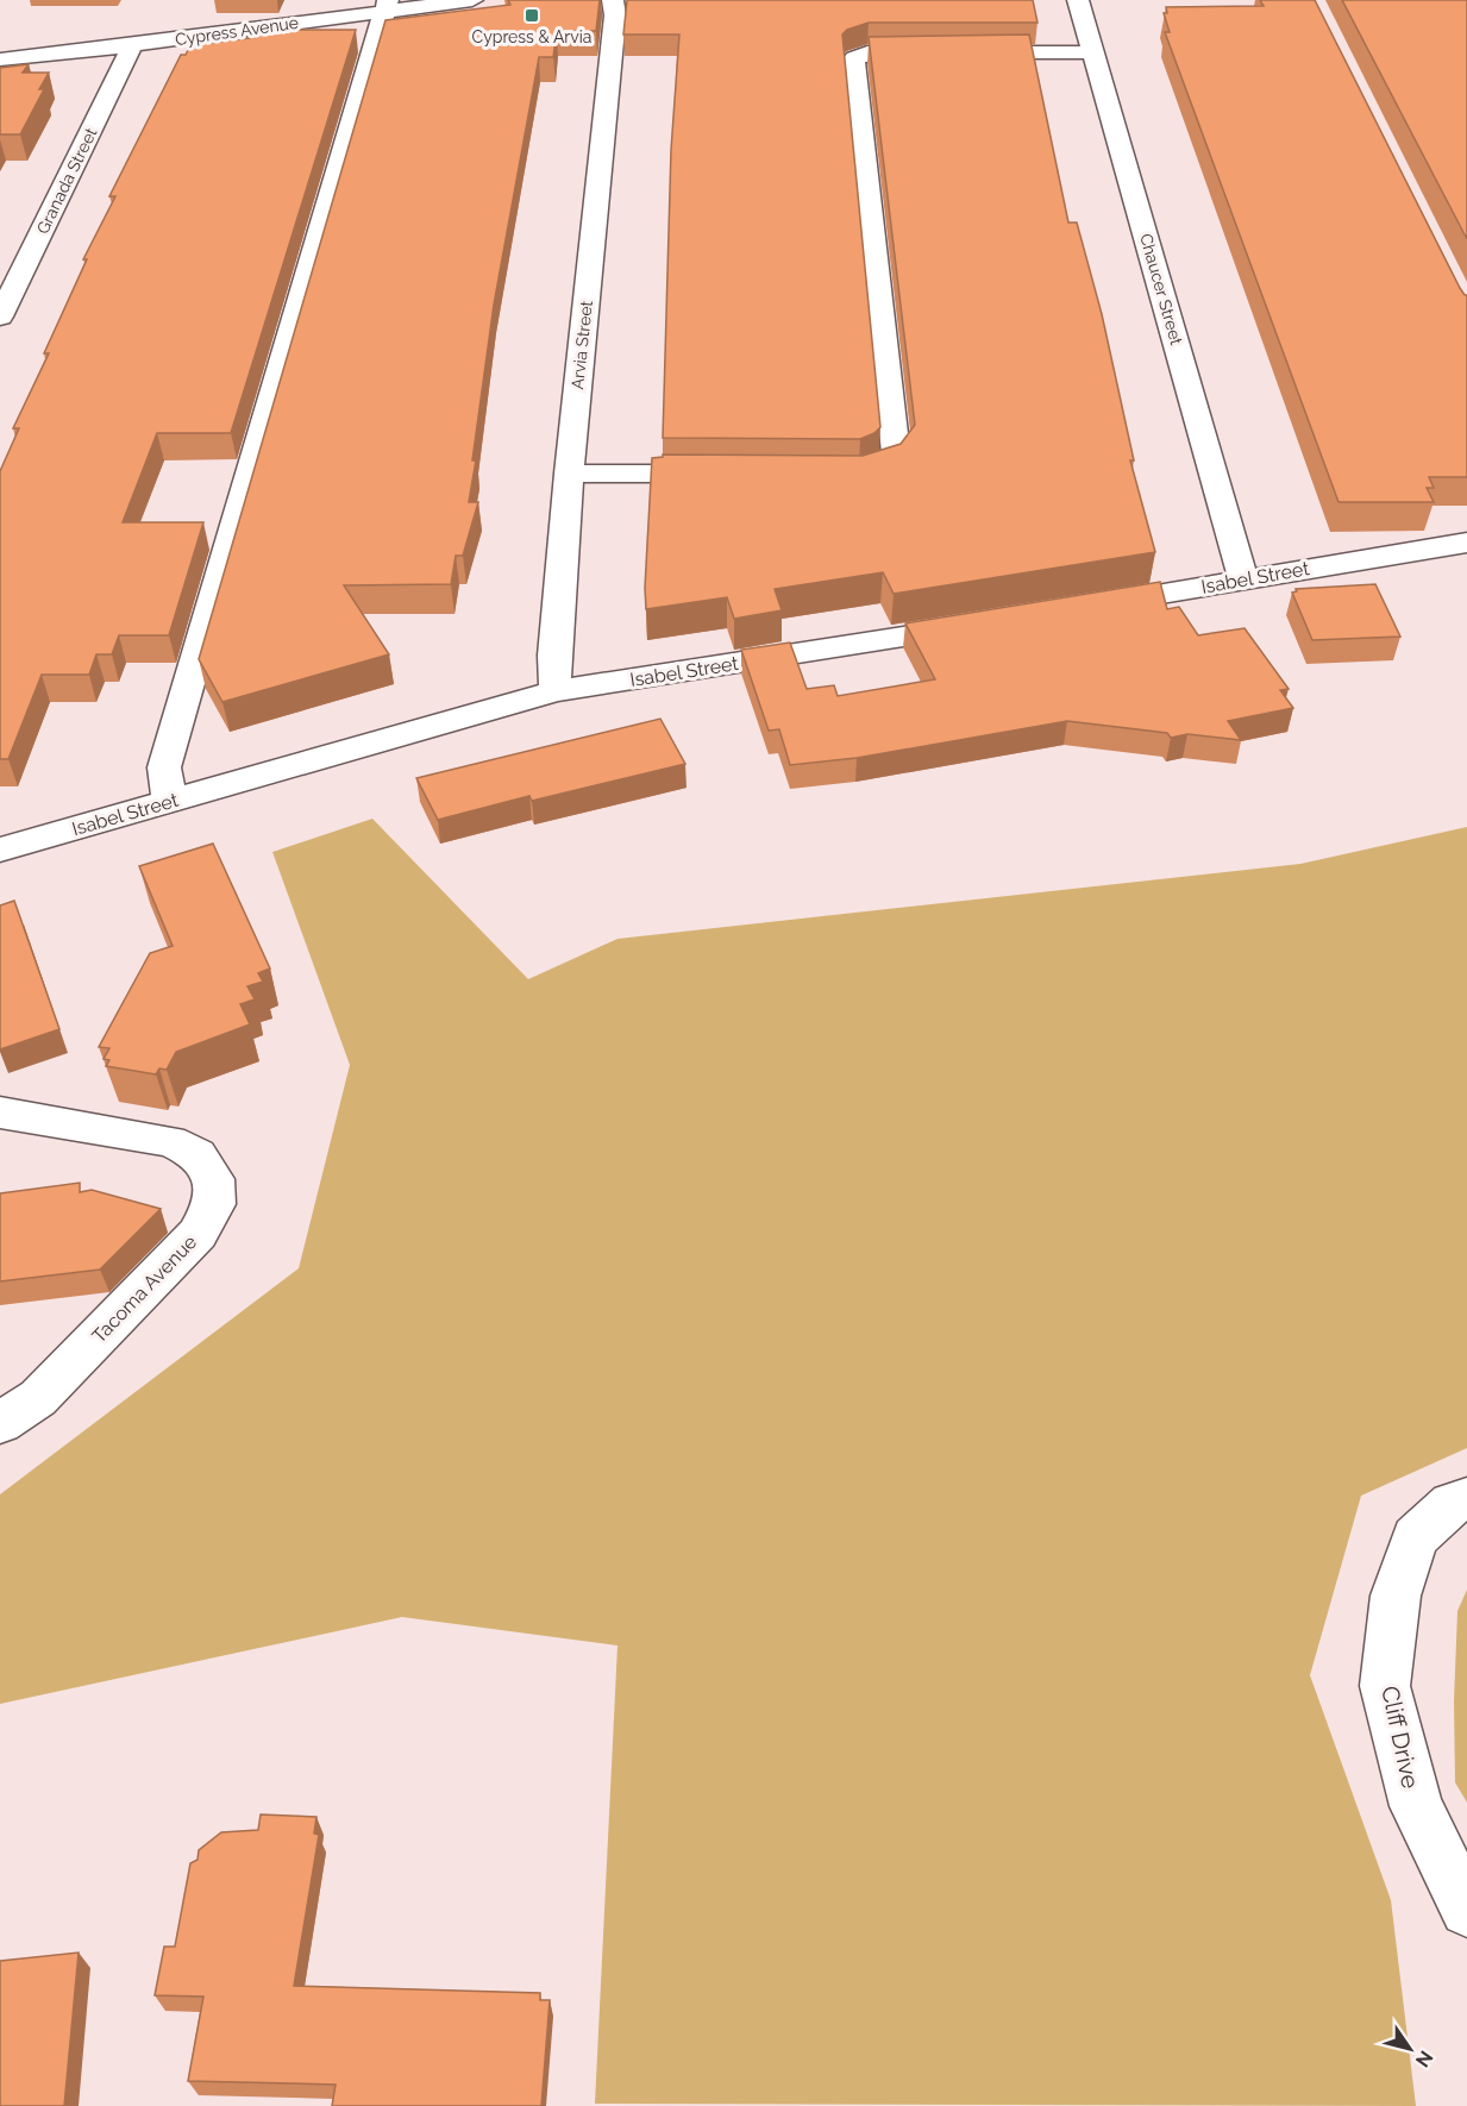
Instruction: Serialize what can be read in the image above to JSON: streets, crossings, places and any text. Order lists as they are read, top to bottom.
{
  "streets": {
    "street": [
      "Cypress Avenue",
      "Granada Street",
      "Chaucer Street",
      "Arvia Street",
      "Isabel Street",
      "Tacoma Avenue",
      "Cliff Drive"
    ]
  },
  "crossings": [
    ["Cypress Avenue", "Granada Street"],
    ["Chaucer Street", "Isabel Street"],
    ["Arvia Street", "Isabel Street"]
  ],
  "places": {
    "transit": ["Cypress & Arvia"]
  },
  "north": "bottom right"
}
